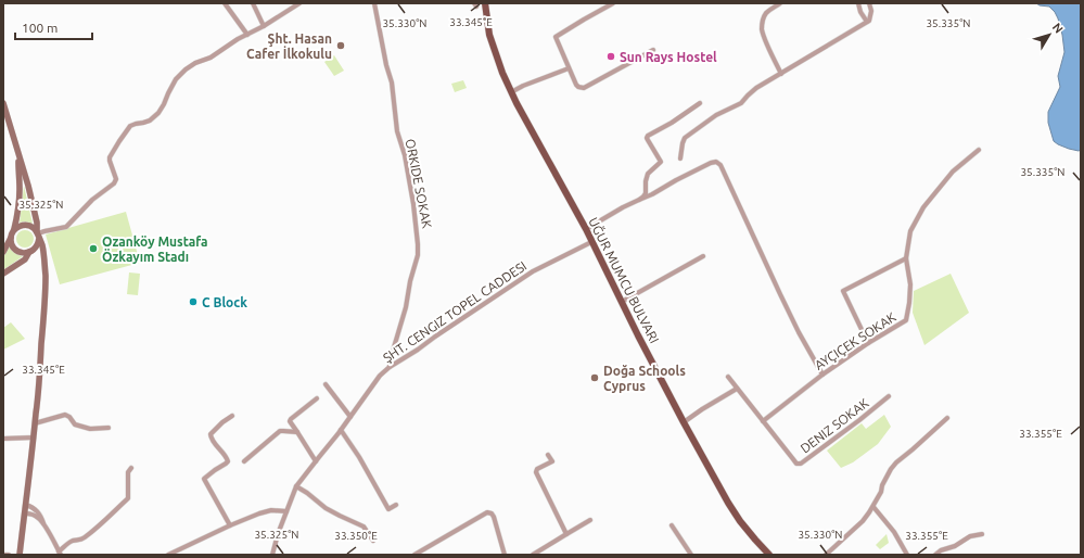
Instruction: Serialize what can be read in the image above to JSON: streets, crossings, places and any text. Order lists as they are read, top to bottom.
{
  "streets": {
    "street": [
      "ORKIDE SOKAK",
      "ŞHT. CENGIZ TOPEL CADDESI",
      "AYÇIÇEK SOKAK",
      "DENIZ SOKAK"
    ]
  },
  "crossings": [
    ["ORKIDE SOKAK", "ŞHT. CENGIZ TOPEL CADDESI"],
    ["AYÇIÇEK SOKAK", "DENIZ SOKAK"]
  ],
  "places": [
    "Şht. Hasan Cafer İlkokulu",
    "Sun Rays Hostel",
    "Ozanköy Mustafa Özkayım Stadı",
    "C Block",
    "Doğa Schools Cyprus"
  ],
  "scale_bar": "100 m",
  "north": "top right",
  "coordinates": [
    "33.345°E",
    "35.330°N",
    "35.335°N",
    "35.325°N",
    "33.355°E",
    "33.350°E"
  ]
}
